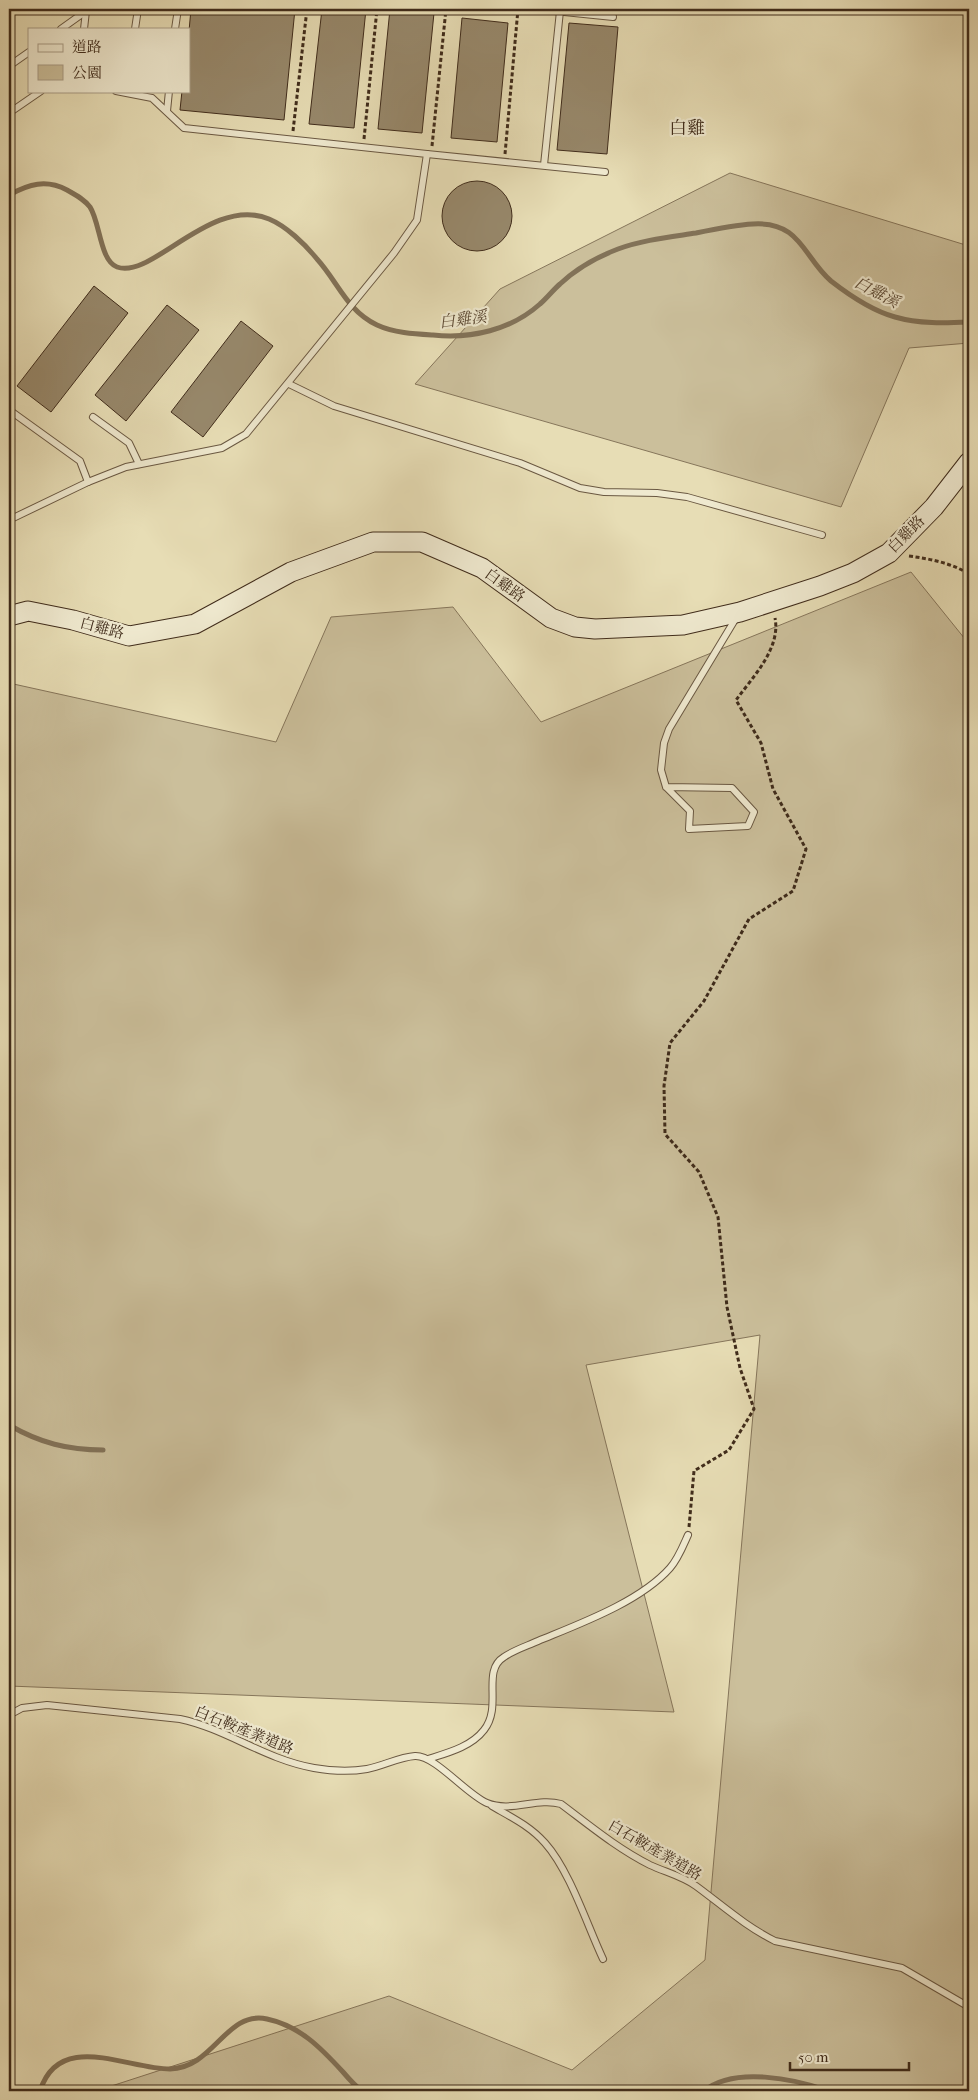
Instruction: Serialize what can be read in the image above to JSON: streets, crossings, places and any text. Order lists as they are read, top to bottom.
{
  "streets": {
    "street": ["白雞路"],
    "lane": ["白石鞍產業道路"]
  },
  "districts": ["白雞"],
  "water": ["白雞溪"],
  "legend": ["道路", "公園"],
  "scale_bar": "50 m"
}
